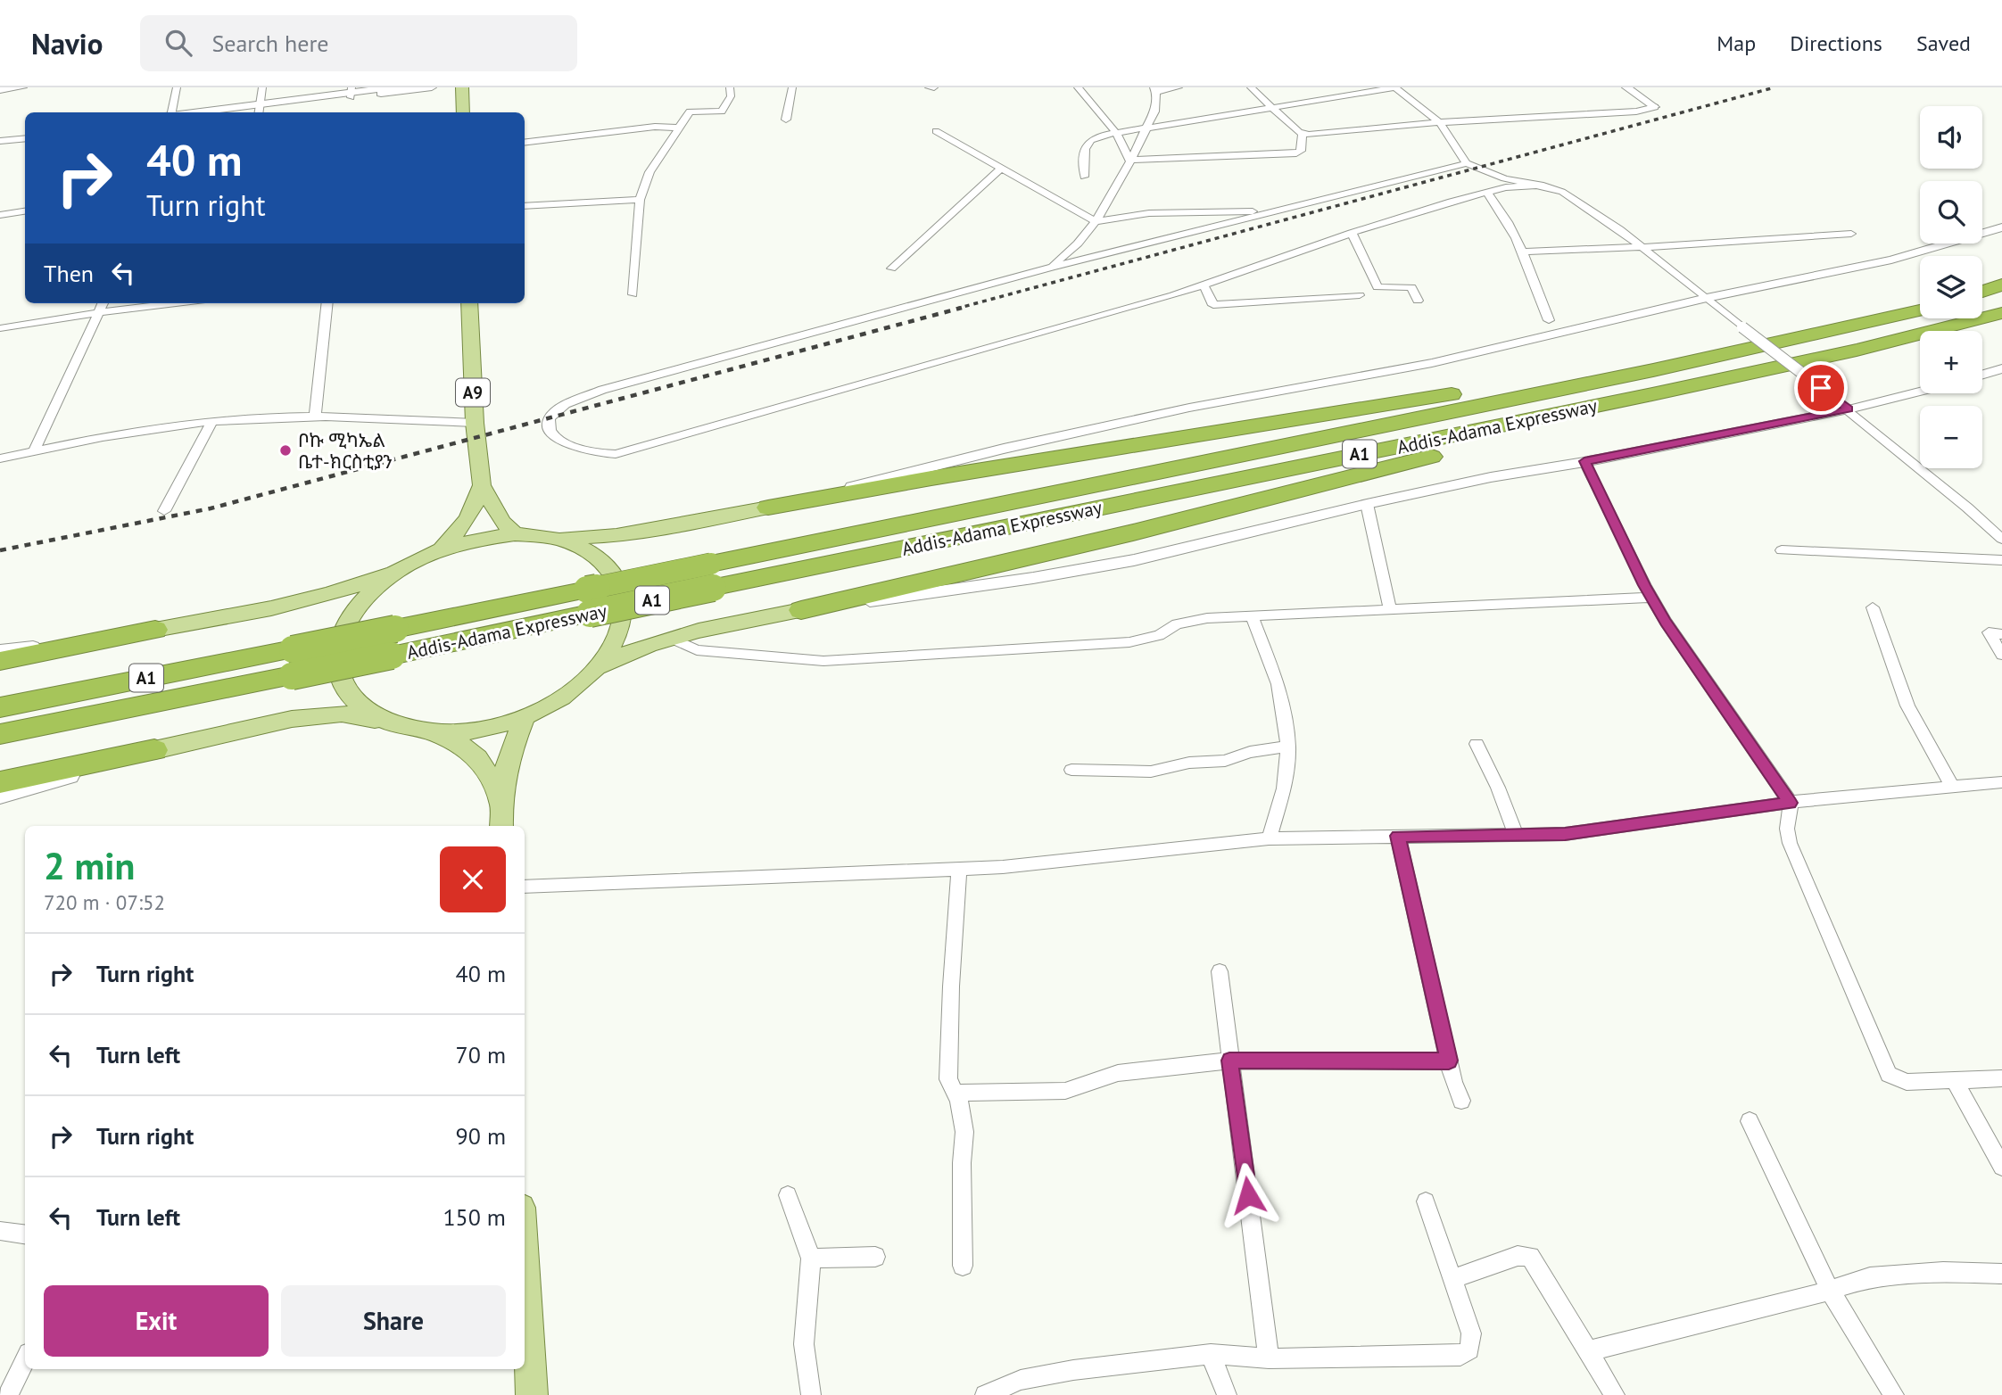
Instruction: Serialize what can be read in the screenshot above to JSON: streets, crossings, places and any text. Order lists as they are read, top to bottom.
{
  "streets": {
    "highway": ["Addis-Adama Expressway", "A1"],
    "main road": ["A9"]
  },
  "places": ["ቦኩ ሚካኤል ቤተ-ክርስቲያን"],
  "page": {
    "header": "Navio",
    "search": "Search here",
    "nav": ["Map", "Directions", "Saved"],
    "map_buttons": ["+", "−"],
    "turn": ["40 m", "Turn right"],
    "then": "Then",
    "heading": ["2 min", "720 m · 07:52"],
    "list": [
      {
        "name": "Turn right",
        "value": "40 m"
      },
      {
        "name": "Turn left",
        "value": "70 m"
      },
      {
        "name": "Turn right",
        "value": "90 m"
      },
      {
        "name": "Turn left",
        "value": "150 m"
      }
    ],
    "buttons": ["Exit", "Share"]
  }
}
